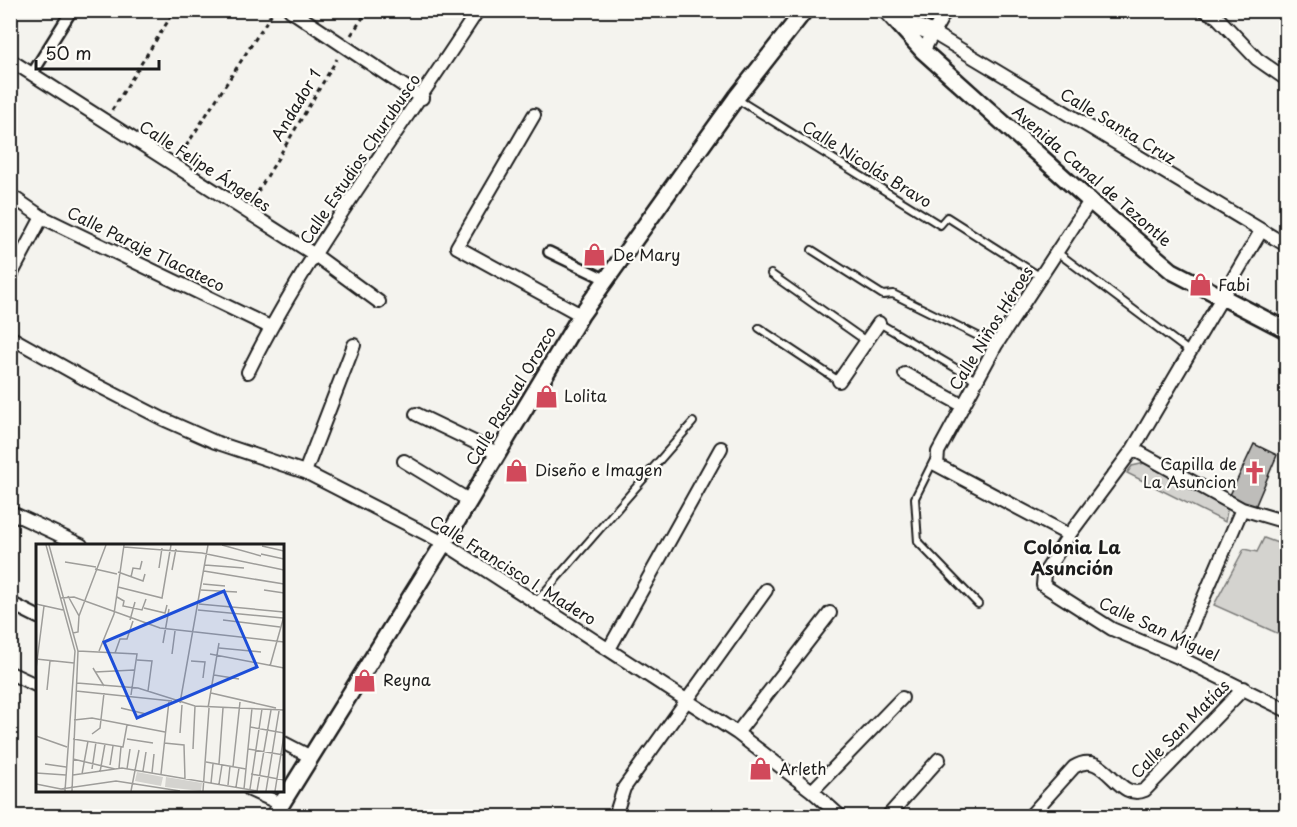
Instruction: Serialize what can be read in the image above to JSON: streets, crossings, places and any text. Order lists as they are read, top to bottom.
{
  "streets": {
    "street": [
      "Calle Santa Cruz",
      "Calle Estudios Churubusco",
      "Calle Felipe Ángeles",
      "Avenida Canal de Tezontle",
      "Calle Paraje Tlacateco",
      "Calle Niños Héroes",
      "Calle Pascual Orozco",
      "Calle Francisco I. Madero",
      "Calle San Miguel",
      "Calle San Matías"
    ],
    "lane": ["Calle Nicolás Bravo"],
    "path": ["Andador 1"]
  },
  "crossings": [
    ["Andador 1", "Calle Felipe Ángeles"],
    ["Calle Santa Cruz", "Avenida Canal de Tezontle"],
    ["Calle Estudios Churubusco", "Calle Felipe Ángeles"],
    ["Calle Estudios Churubusco", "Calle Paraje Tlacateco"],
    ["Calle Nicolás Bravo", "Calle Niños Héroes"],
    ["Calle Nicolás Bravo", "Calle Pascual Orozco"],
    ["Avenida Canal de Tezontle", "Calle Niños Héroes"],
    ["Calle Pascual Orozco", "Calle Francisco I. Madero"],
    ["Calle San Miguel", "Calle San Matías"]
  ],
  "districts": ["Colonia La Asunción"],
  "places": {
    "shop": [
      "De Mary",
      "Fabi",
      "Lolita",
      "Diseño e Imagen",
      "Reyna",
      "Arleth"
    ],
    "church": ["Capilla de La Asuncion"]
  },
  "scale_bar": "50 m"
}
